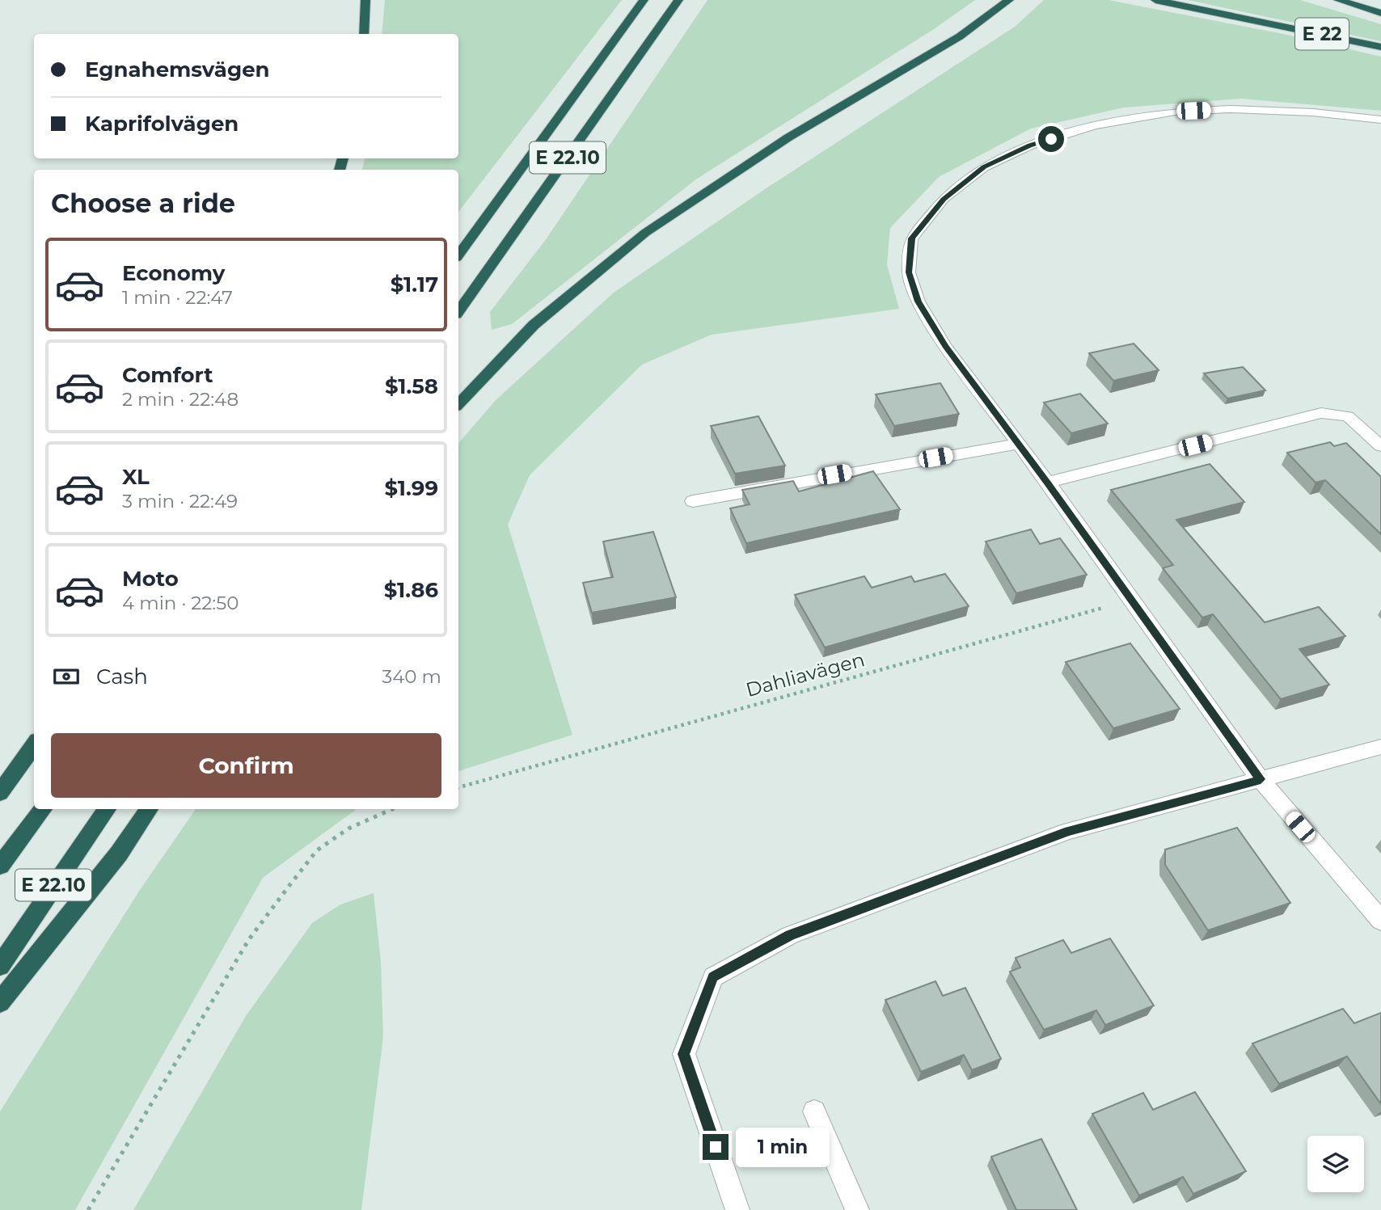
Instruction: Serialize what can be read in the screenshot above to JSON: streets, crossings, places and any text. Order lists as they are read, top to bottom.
{
  "streets": {
    "highway": ["E 22", "E 22.10"],
    "path": ["Dahliavägen"]
  },
  "page": {
    "banner": ["Egnahemsvägen", "Kaprifolvägen"],
    "heading": "Choose a ride",
    "list": [
      {
        "name": "Economy",
        "note": "1 min · 22:47",
        "value": "$1.17"
      },
      {
        "name": "Comfort",
        "note": "2 min · 22:48",
        "value": "$1.58"
      },
      {
        "name": "XL",
        "note": "3 min · 22:49",
        "value": "$1.99"
      },
      {
        "name": "Moto",
        "note": "4 min · 22:50",
        "value": "$1.86"
      }
    ],
    "pay": ["Cash", "340 m"],
    "buttons": "Confirm",
    "bubble": "1 min"
  }
}
